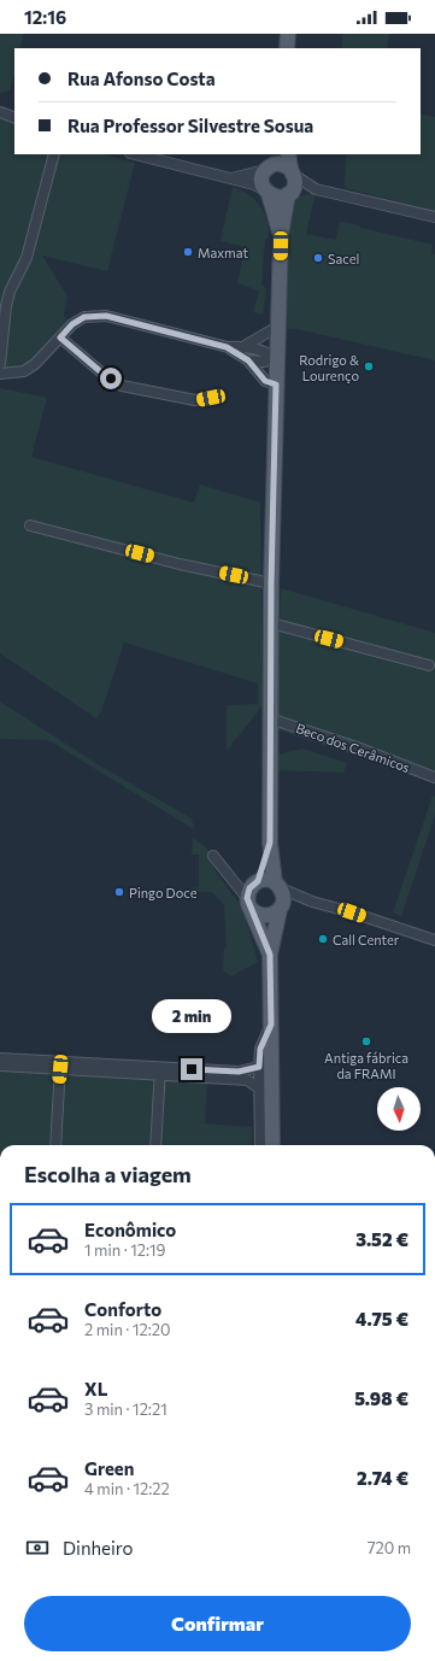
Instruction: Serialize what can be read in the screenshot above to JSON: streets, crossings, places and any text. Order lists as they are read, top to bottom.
{
  "streets": {
    "street": ["Beco dos Cerâmicos"]
  },
  "places": [
    "Maxmat",
    "Sacel",
    "Rodrigo & Lourenço",
    "Pingo Doce",
    "Call Center",
    "Antiga fábrica da FRAMI"
  ],
  "north": "bottom",
  "page": {
    "status": "12:16",
    "banner": ["Rua Afonso Costa", "Rua Professor Silvestre Sosua"],
    "bubble": "2 min",
    "heading": "Escolha a viagem",
    "list": [
      {
        "name": "Econômico",
        "note": "1 min · 12:19",
        "value": "3.52 €"
      },
      {
        "name": "Conforto",
        "note": "2 min · 12:20",
        "value": "4.75 €"
      },
      {
        "name": "XL",
        "note": "3 min · 12:21",
        "value": "5.98 €"
      },
      {
        "name": "Green",
        "note": "4 min · 12:22",
        "value": "2.74 €"
      }
    ],
    "pay": ["Dinheiro", "720 m"],
    "buttons": "Confirmar"
  }
}
